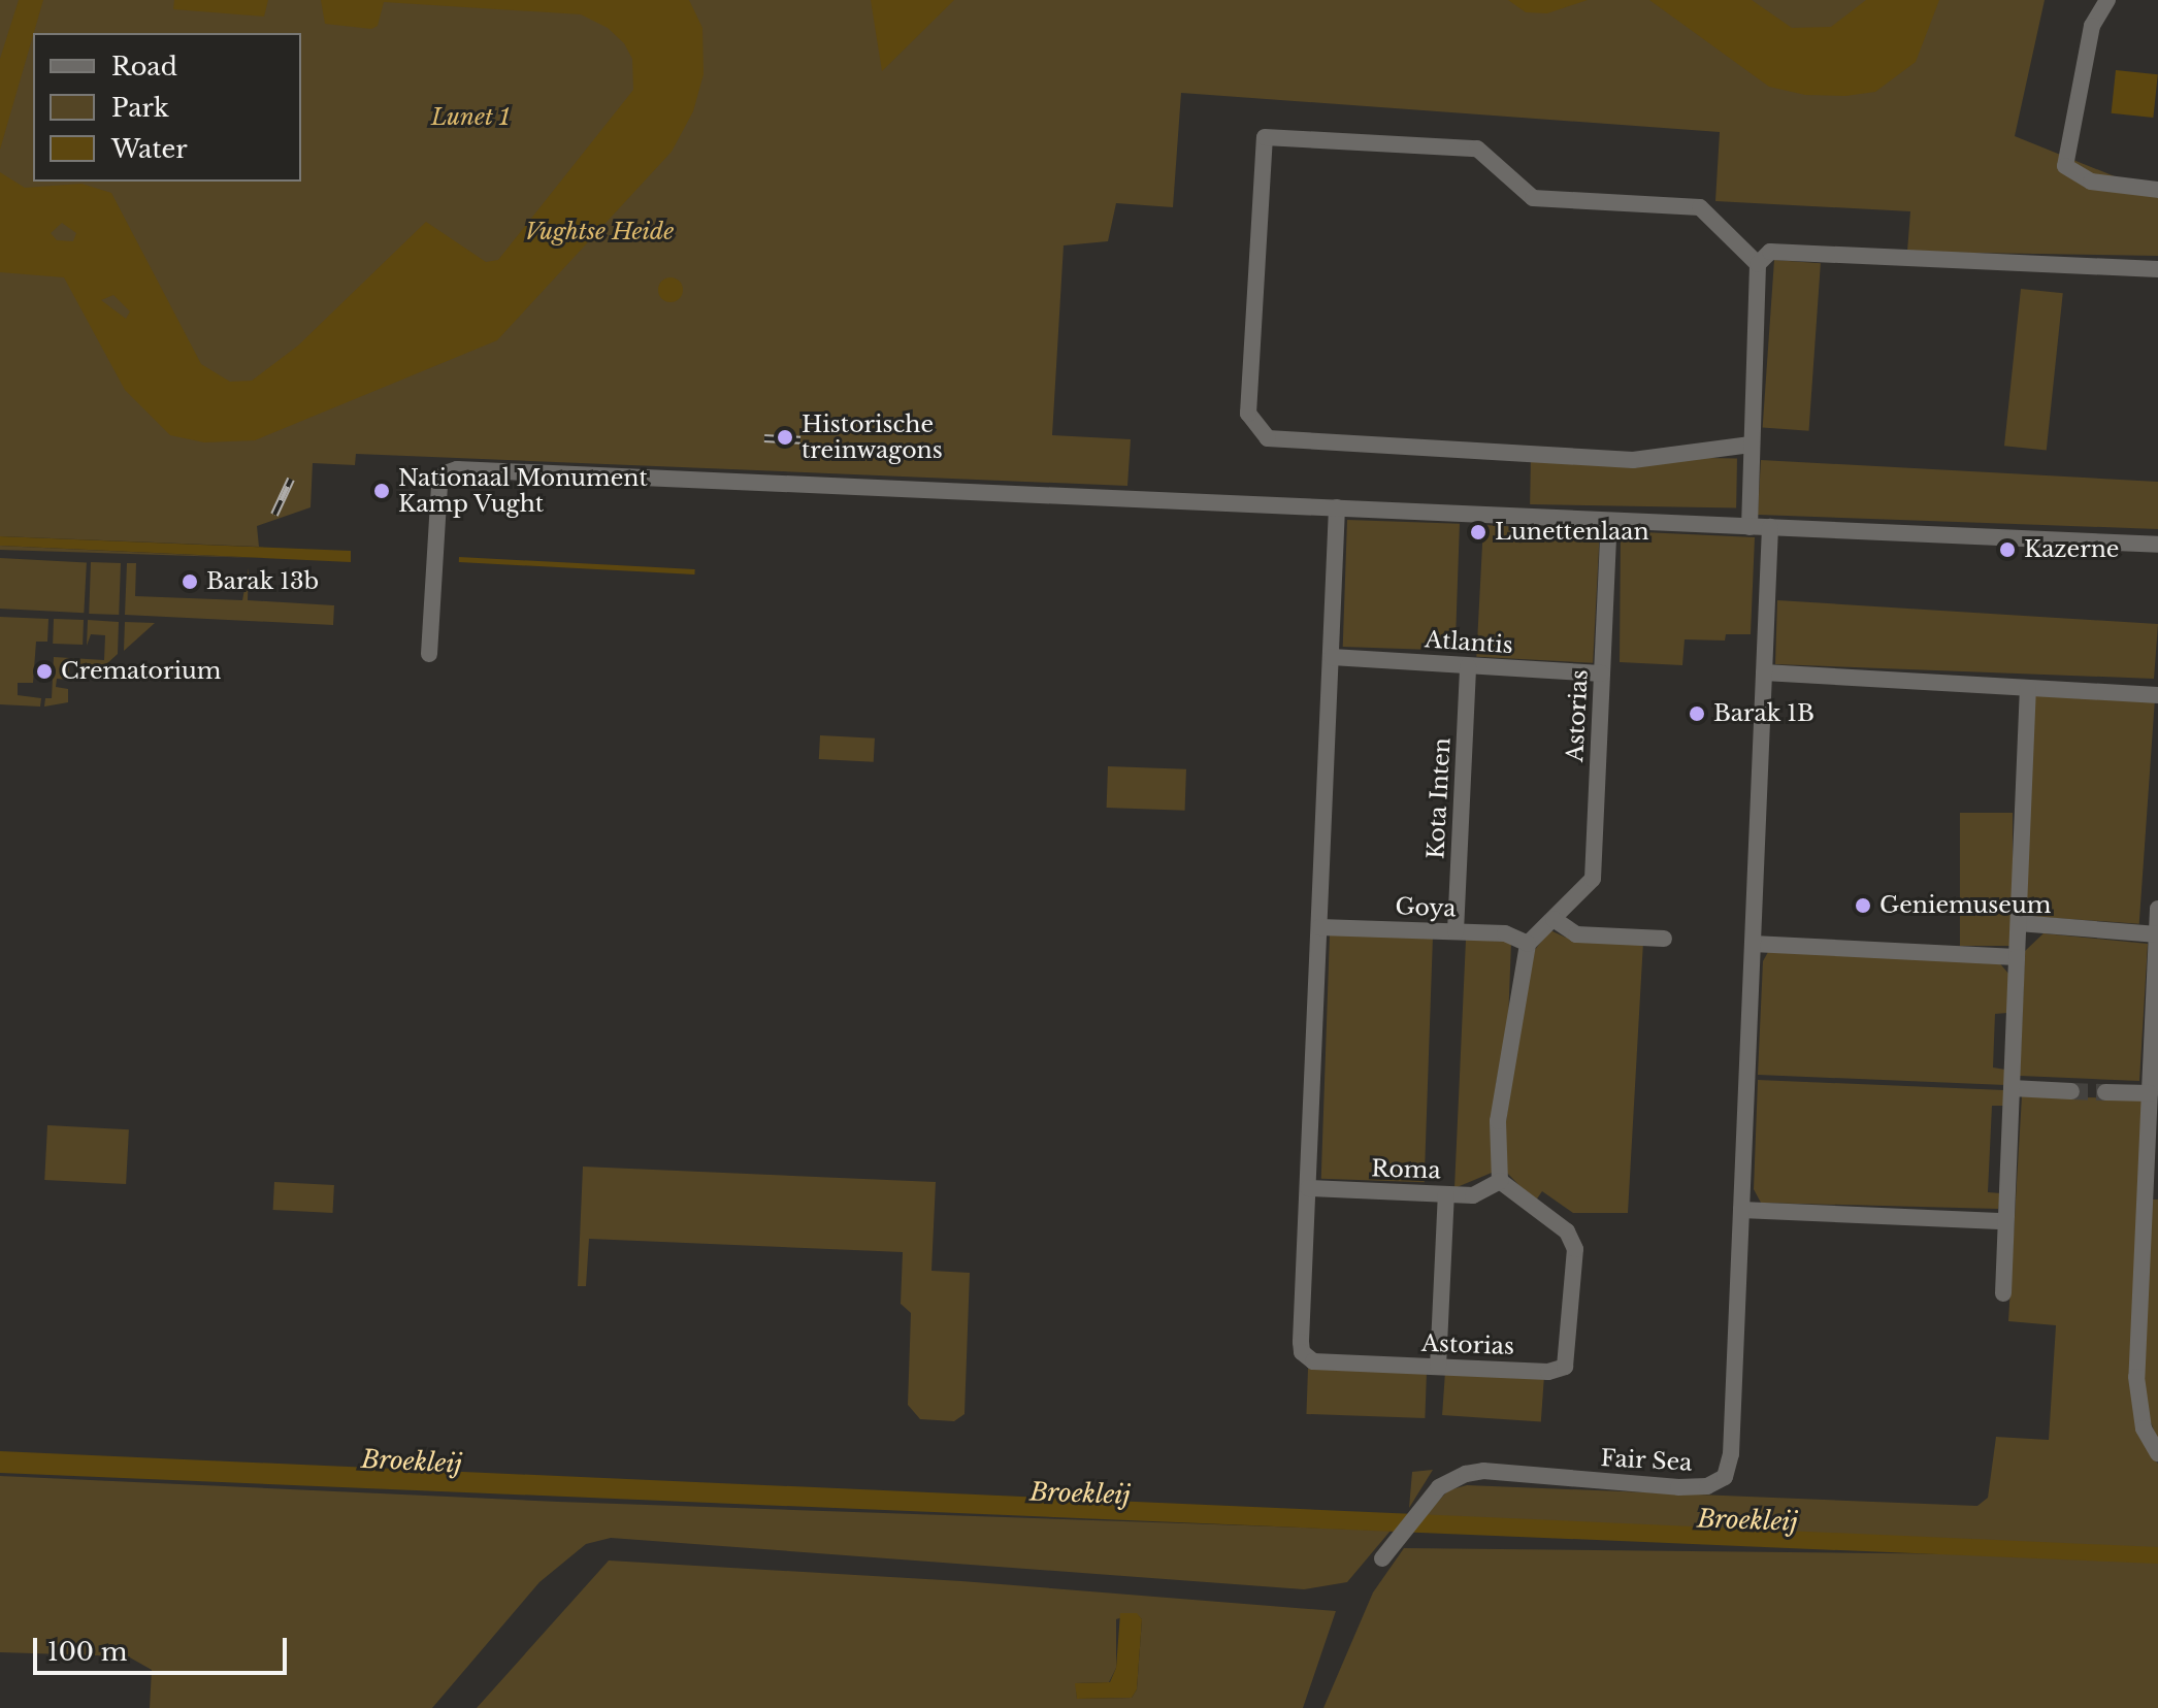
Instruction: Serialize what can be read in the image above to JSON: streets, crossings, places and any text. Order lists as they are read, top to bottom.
{
  "streets": {
    "street": [
      "Atlantis",
      "Astorias",
      "Kota Inten",
      "Goya",
      "Roma",
      "Fair Sea"
    ]
  },
  "crossings": [
    ["Atlantis", "Astorias"],
    ["Atlantis", "Kota Inten"],
    ["Astorias", "Goya"],
    ["Astorias", "Roma"],
    ["Kota Inten", "Goya"]
  ],
  "water": ["Broekleij"],
  "parks": ["Lunet 1", "Vughtse Heide"],
  "places": [
    "Historische treinwagons",
    "Nationaal Monument Kamp Vught",
    "Lunettenlaan",
    "Kazerne",
    "Barak 13b",
    "Crematorium",
    "Barak 1B",
    "Geniemuseum"
  ],
  "legend": ["Road", "Park", "Water"],
  "scale_bar": "100 m"
}
